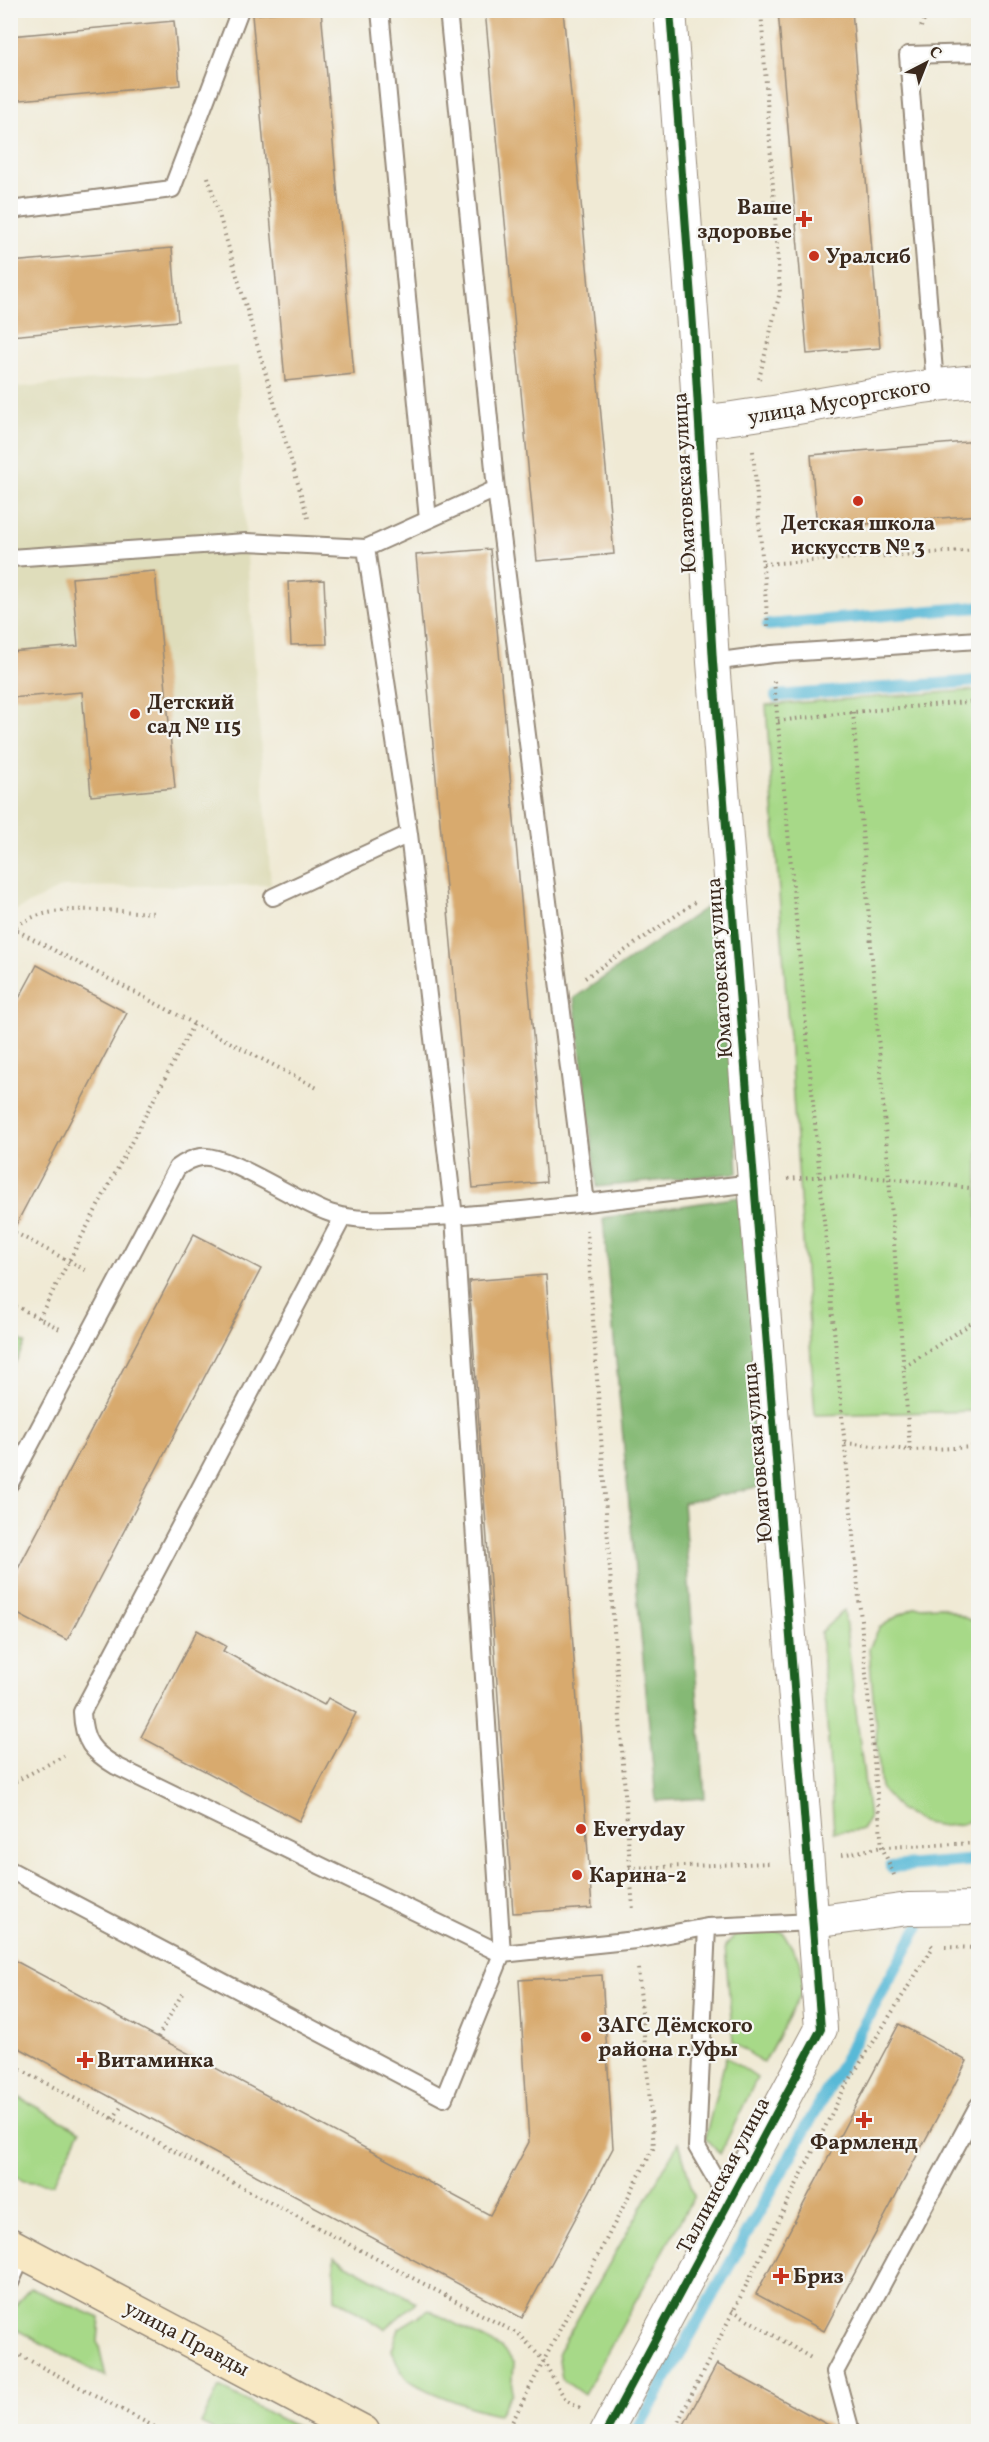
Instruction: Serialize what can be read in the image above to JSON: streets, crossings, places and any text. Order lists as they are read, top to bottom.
{
  "streets": {
    "main road": ["улица Правды"],
    "street": ["улица Мусоргского", "Юматовская улица", "Таллинская улица"]
  },
  "crossings": [
    ["улица Мусоргского", "Юматовская улица"],
    ["Юматовская улица", "Таллинская улица"]
  ],
  "places": {
    "health": [
      "Ваше здоровье",
      "Витаминка",
      "Фармленд",
      "Бриз"
    ],
    "other": [
      "Уралсиб",
      "Детская школа искусств № 3",
      "Детский сад № 115",
      "Everyday",
      "Карина-2",
      "ЗАГС Дёмского района г.Уфы"
    ]
  },
  "north": "top right"
}
